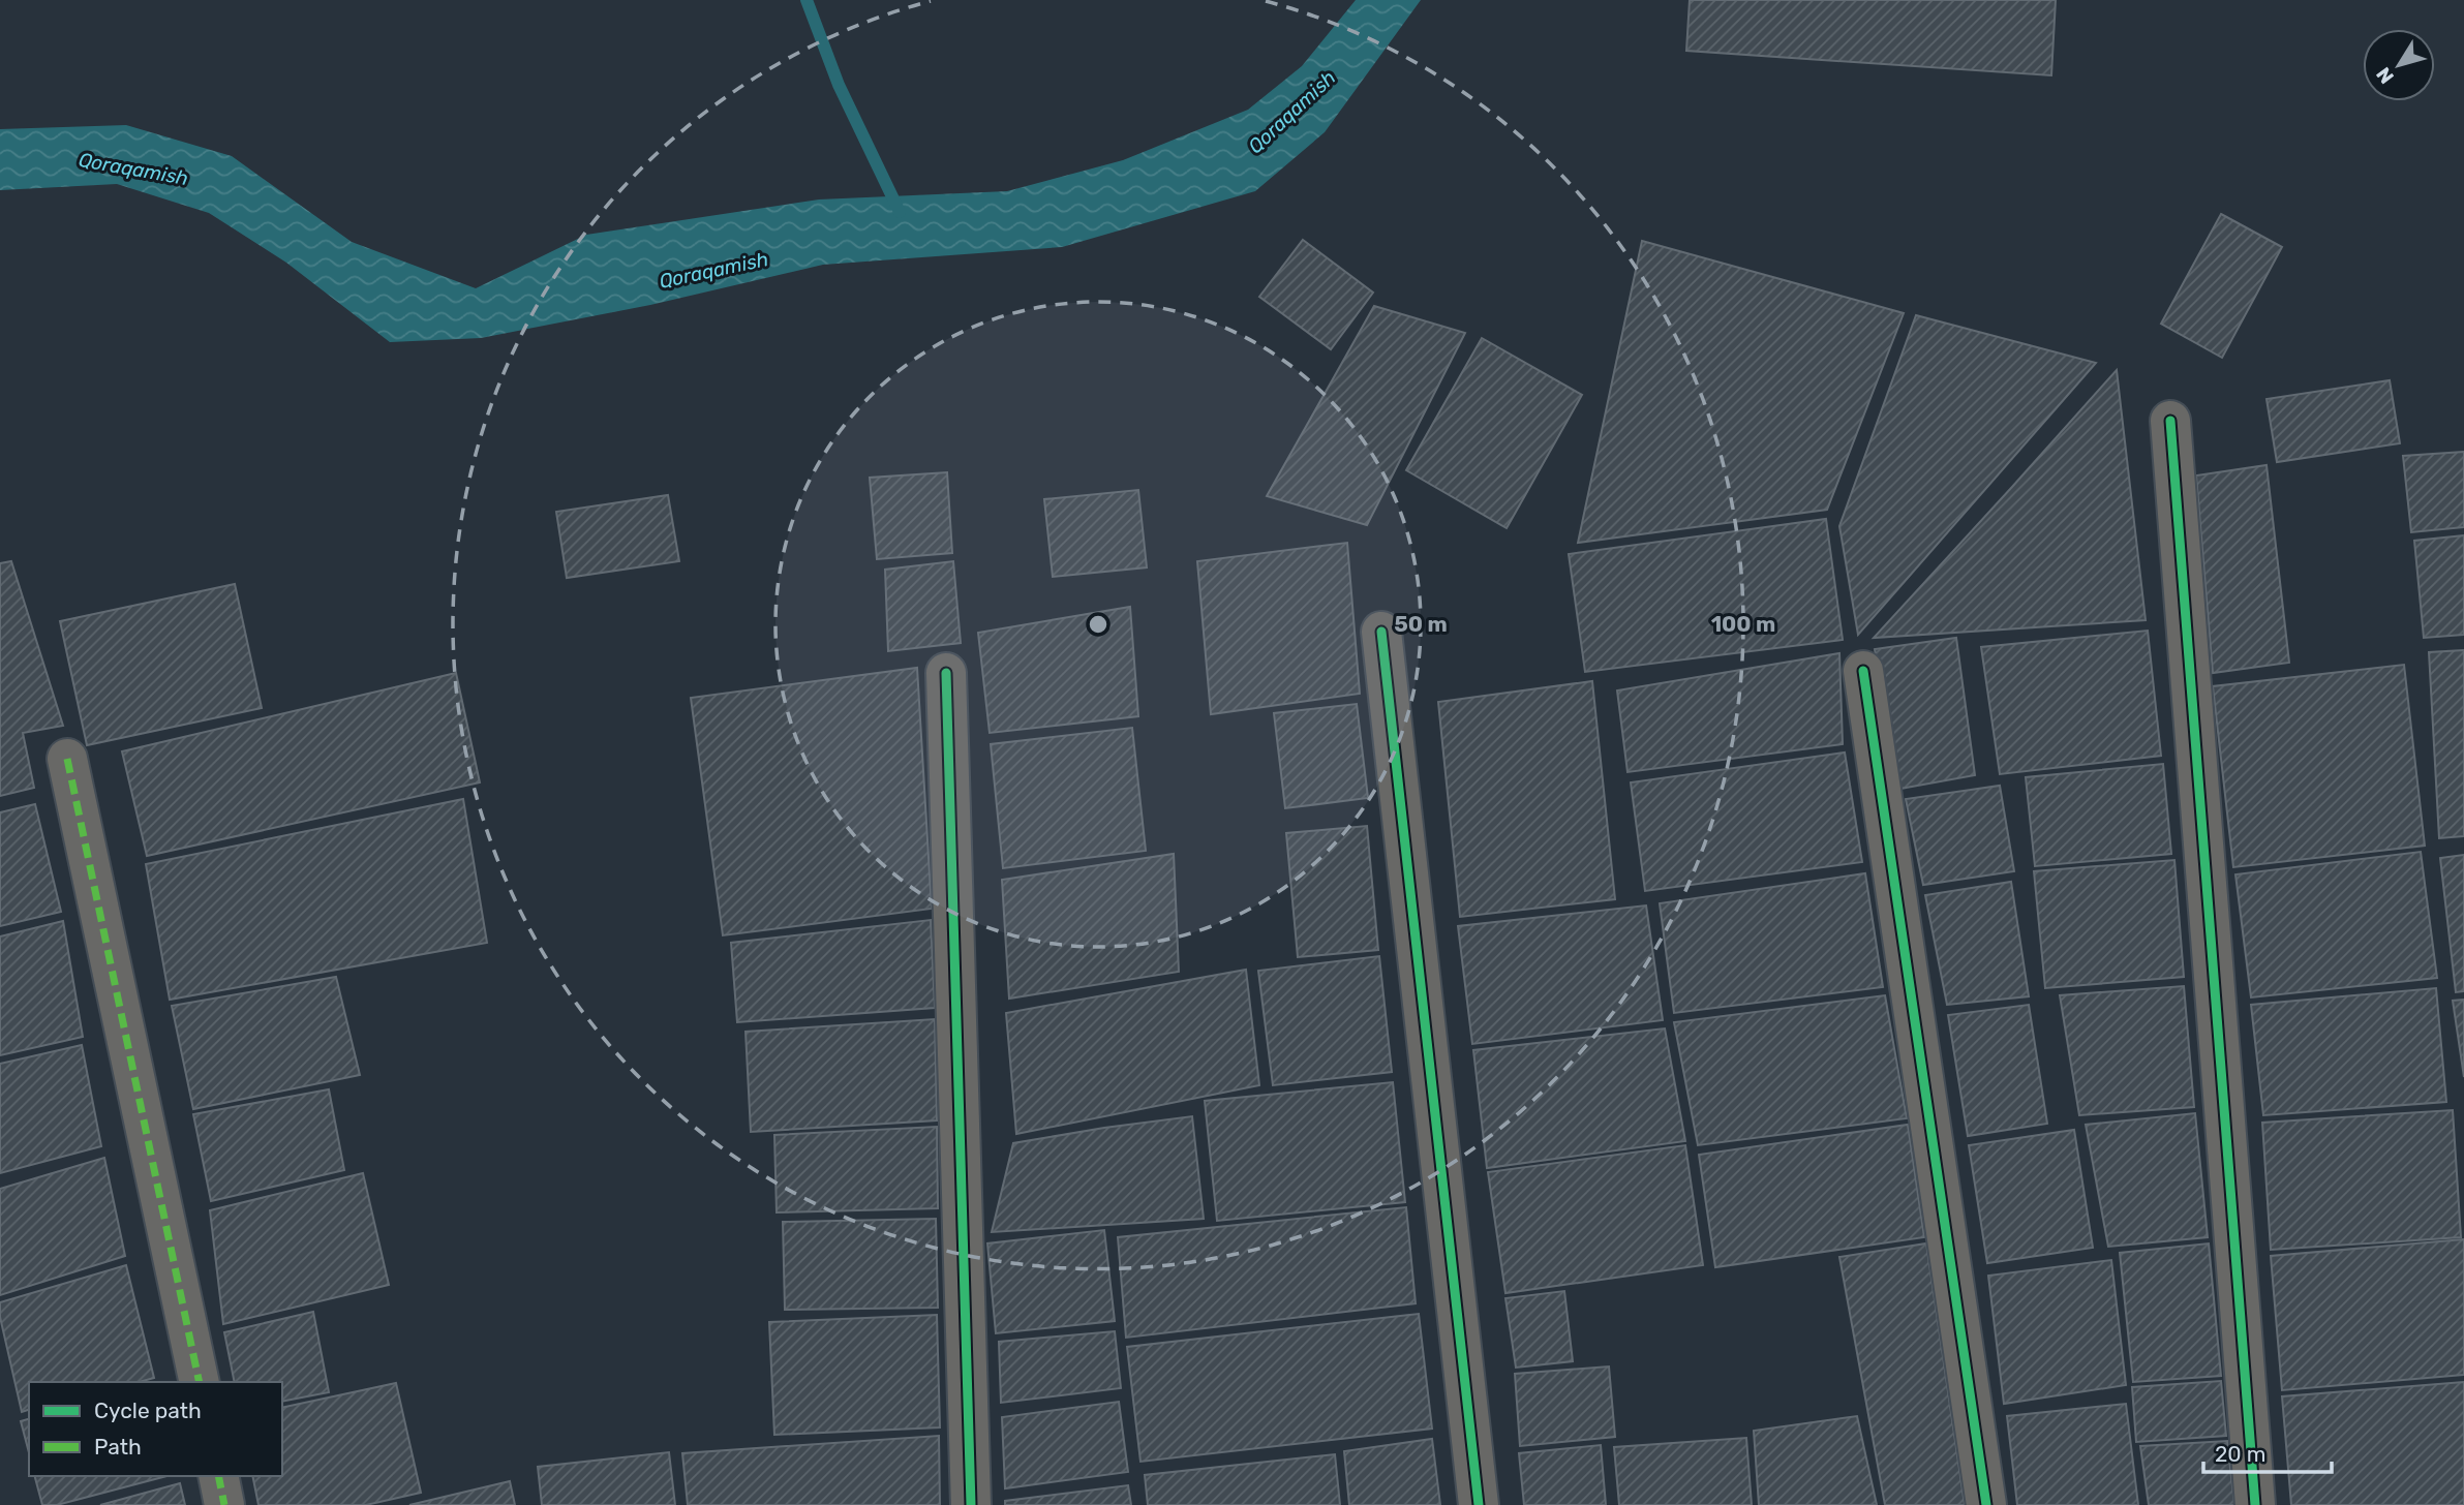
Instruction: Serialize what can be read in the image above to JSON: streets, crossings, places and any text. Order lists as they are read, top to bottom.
{
  "water": ["Qoraqamish"],
  "legend": ["Cycle path", "Path"],
  "scale_bar": "20 m",
  "north": "bottom left",
  "rings": ["50 m", "100 m"]
}
